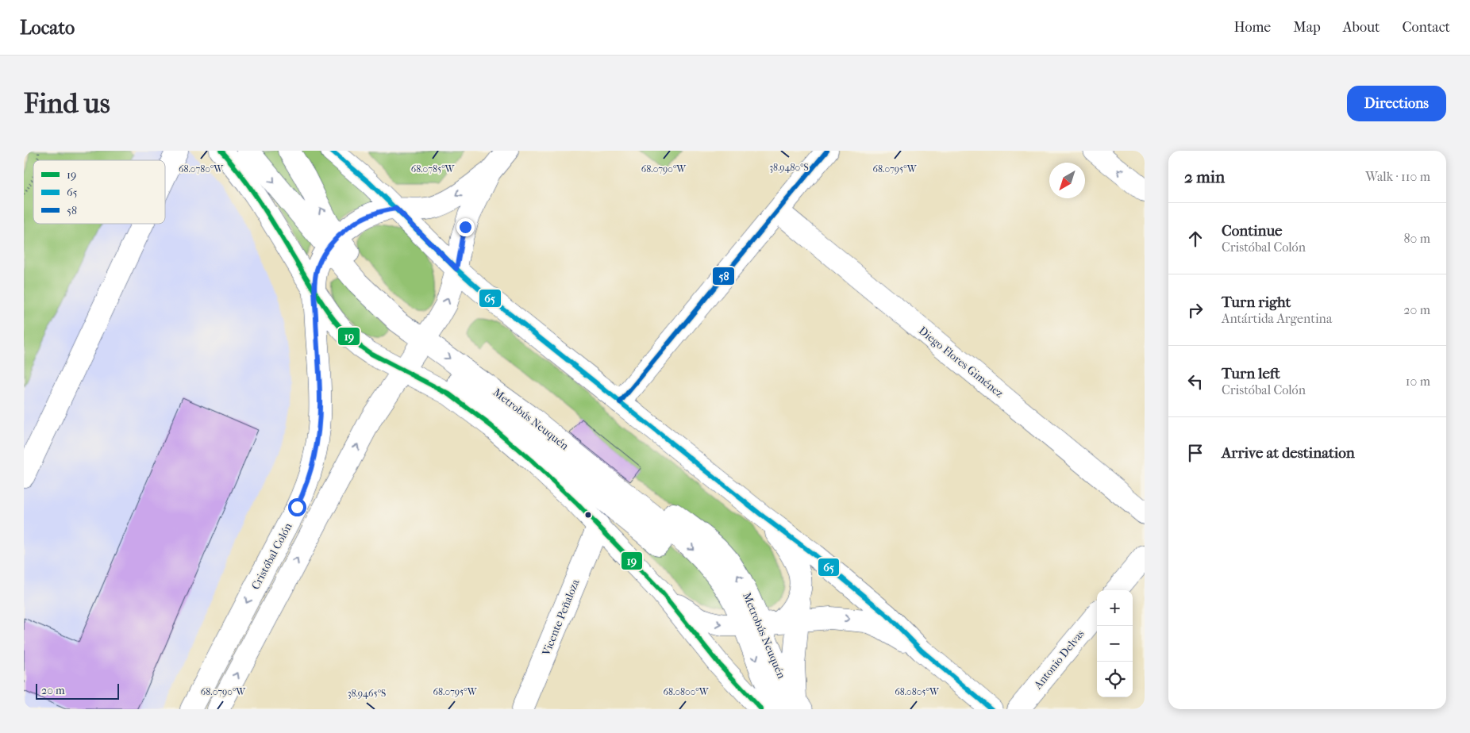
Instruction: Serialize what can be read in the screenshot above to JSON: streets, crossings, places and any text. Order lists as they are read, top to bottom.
{
  "streets": {
    "main road": [
      "Diego Flores Giménez",
      "Metrobús Neuquén",
      "Cristóbal Colón",
      "Vicente Peñaloza",
      "Antonio Delvas"
    ]
  },
  "crossings": [
    ["Metrobús Neuquén", "Cristóbal Colón"]
  ],
  "lines": ["transit line 19", "transit line 65", "transit line 58"],
  "legend": ["19", "65", "58"],
  "scale_bar": "20 m",
  "north": "bottom left",
  "page": {
    "header": "Locato",
    "nav": [
      "Home",
      "Map",
      "About",
      "Contact"
    ],
    "buttons": "Directions",
    "title": "Find us",
    "heading": ["2 min", "Walk · 110 m"],
    "list": [
      ["Continue", "Cristóbal Colón", "80 m"],
      ["Turn right", "Antártida Argentina", "20 m"],
      ["Turn left", "Cristóbal Colón", "10 m"],
      "Arrive at destination"
    ],
    "map_buttons": ["+", "−"],
    "scale": "20 m"
  },
  "coordinates": [
    "38.9480°S",
    "68.0780°W",
    "68.0785°W",
    "68.0790°W",
    "68.0795°W",
    "68.0800°W",
    "68.0805°W",
    "38.9465°S"
  ]
}
